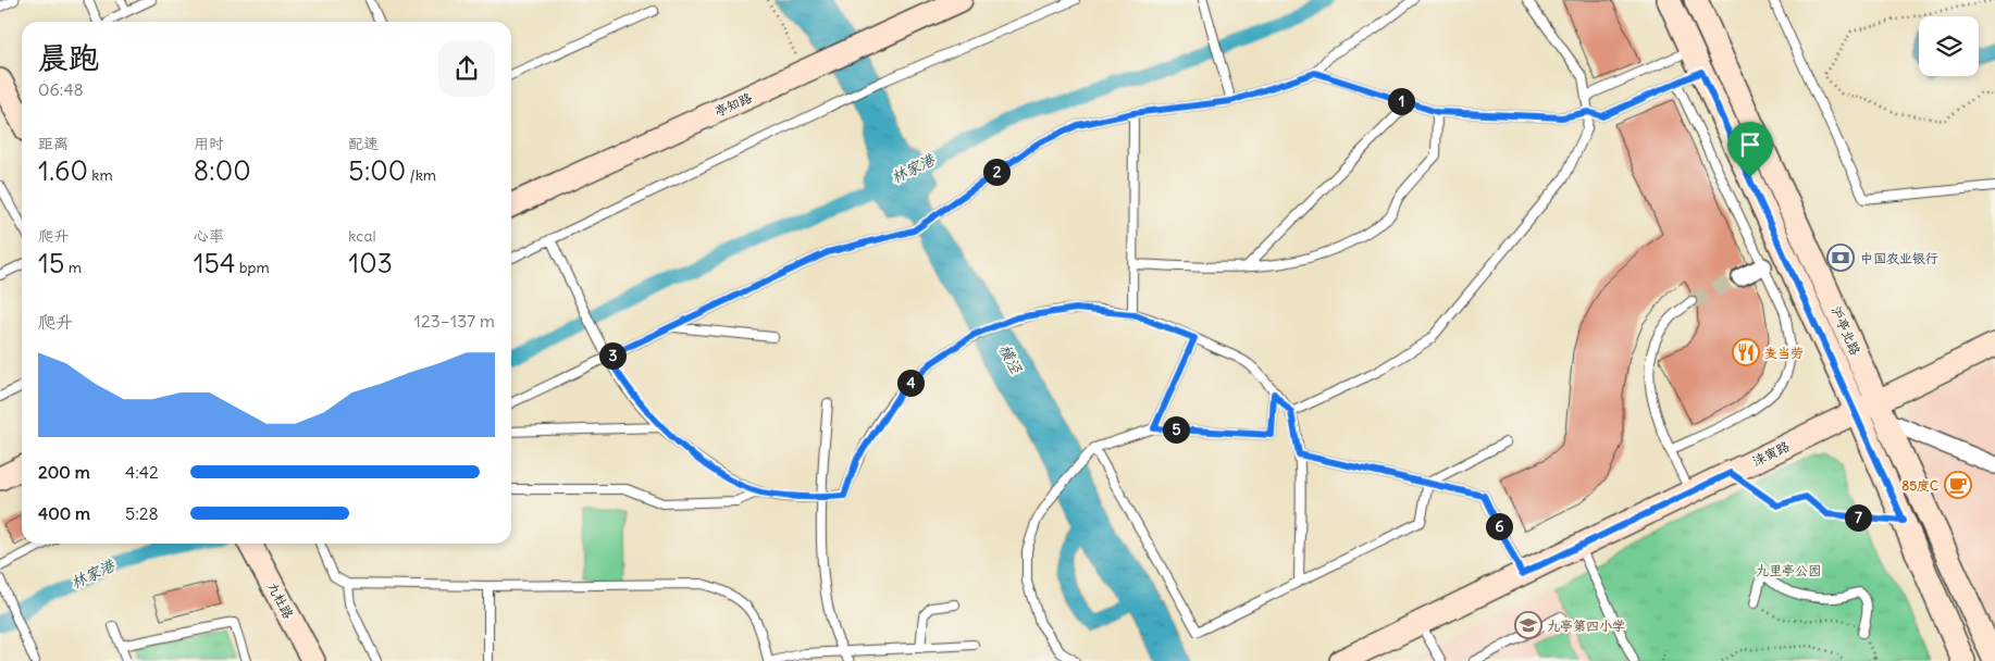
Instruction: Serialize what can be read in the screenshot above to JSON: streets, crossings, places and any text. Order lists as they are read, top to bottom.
{
  "streets": {
    "street": [
      "亭知路",
      "沪亭北路",
      "涞寅路",
      "九杜路"
    ]
  },
  "crossings": [
    ["沪亭北路", "涞寅路"]
  ],
  "water": ["林家港", "横泾"],
  "parks": ["九里亭公园"],
  "places": {
    "bank": ["中国农业银行"],
    "restaurant": ["麦当劳"],
    "cafe": ["85度C"],
    "school or university": ["九亭第四小学"]
  },
  "page": {
    "heading": ["晨跑", "06:48"],
    "pins": [
      "1",
      "2",
      "3",
      "4",
      "5",
      "7",
      "6"
    ],
    "stats": [
      ["距离", "1.60 km"],
      ["用时", "8:00"],
      ["配速", "5:00 /km"],
      ["爬升", "15 m"],
      ["心率", "154 bpm"],
      ["kcal", "103"]
    ],
    "chart": ["爬升", "123–137 m"],
    "list": [
      {
        "name": "200 m",
        "note": "4:42"
      },
      {
        "name": "400 m",
        "note": "5:28"
      }
    ]
  }
}
